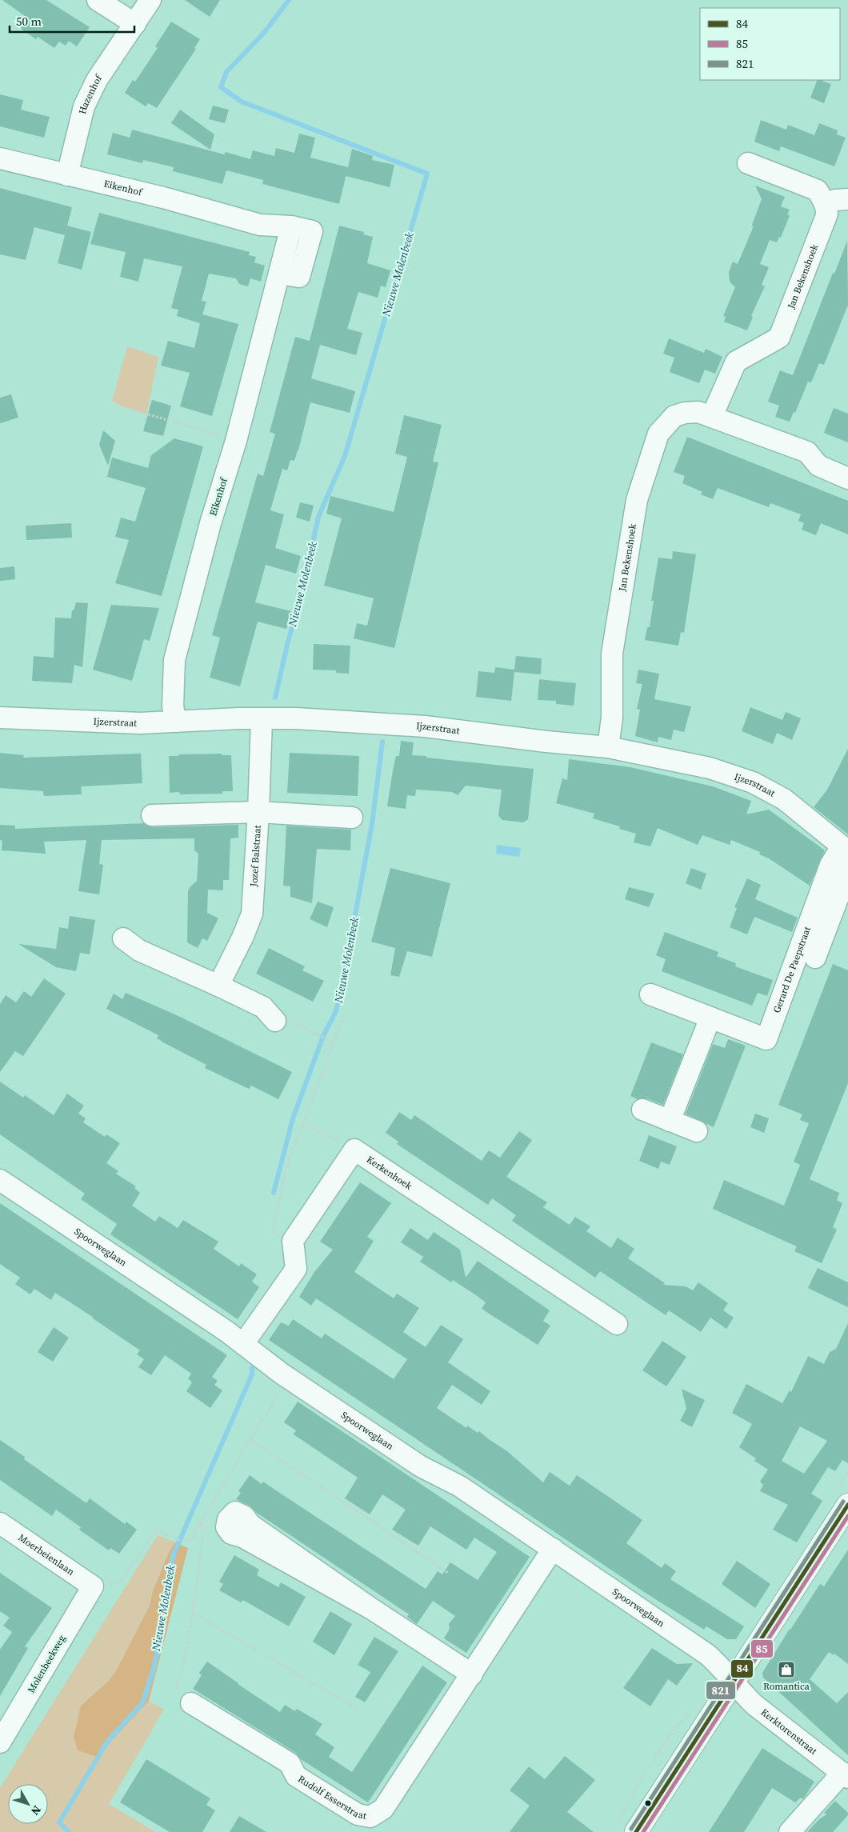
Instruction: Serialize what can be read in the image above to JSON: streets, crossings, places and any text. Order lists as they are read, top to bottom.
{
  "streets": {
    "street": [
      "Hazenhof",
      "Eikenhof",
      "Jan Bekenshoek",
      "Ijzerstraat",
      "Jozef Balstraat",
      "Gerard De Paepstraat",
      "Kerkenhoek",
      "Spoorweglaan",
      "Moerbeienlaan",
      "Molenbeekweg",
      "Kerktorenstraat",
      "Rudolf Esserstraat"
    ]
  },
  "crossings": [
    ["Hazenhof", "Eikenhof"],
    ["Eikenhof", "Ijzerstraat"],
    ["Jan Bekenshoek", "Ijzerstraat"],
    ["Ijzerstraat", "Jozef Balstraat"],
    ["Ijzerstraat", "Gerard De Paepstraat"],
    ["Spoorweglaan", "Kerktorenstraat"],
    ["Spoorweglaan", "Rudolf Esserstraat"],
    ["Moerbeienlaan", "Molenbeekweg"]
  ],
  "water": ["Nieuwe Molenbeek"],
  "places": {
    "shop": ["Romantica"]
  },
  "lines": ["transit line 821", "transit line 84", "transit line 85"],
  "legend": ["84", "85", "821"],
  "scale_bar": "50 m",
  "north": "bottom right"
}
